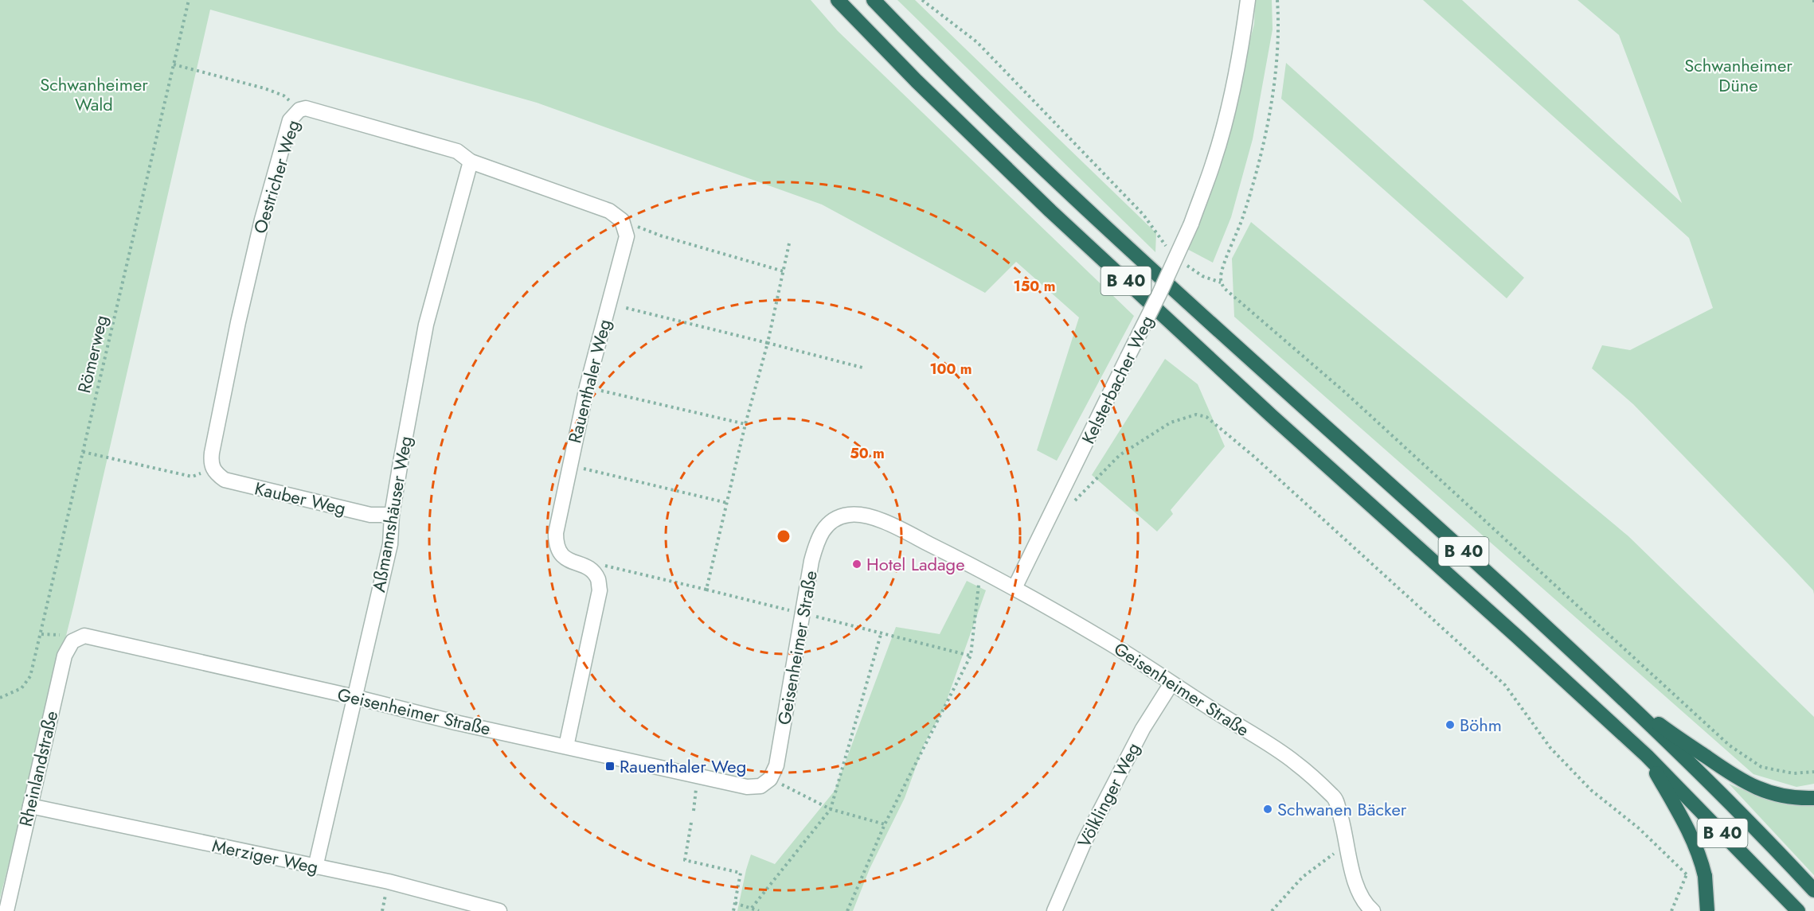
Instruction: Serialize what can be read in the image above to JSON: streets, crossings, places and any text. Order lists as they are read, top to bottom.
{
  "streets": {
    "highway": ["B 40"],
    "street": [
      "Oestricher Weg",
      "Kelsterbacher Weg",
      "Rauenthaler Weg",
      "Kauber Weg",
      "Aßmannshäuser Weg",
      "Geisenheimer Straße",
      "Rheinlandstraße",
      "Völklinger Weg",
      "Merziger Weg"
    ],
    "path": ["Römerweg"]
  },
  "crossings": [
    ["Oestricher Weg", "Rauenthaler Weg"],
    ["Oestricher Weg", "Kauber Weg"],
    ["Oestricher Weg", "Aßmannshäuser Weg"],
    ["Kelsterbacher Weg", "Geisenheimer Straße"],
    ["Kauber Weg", "Aßmannshäuser Weg"],
    ["Aßmannshäuser Weg", "Geisenheimer Straße"],
    ["Aßmannshäuser Weg", "Merziger Weg"],
    ["Geisenheimer Straße", "Rheinlandstraße"],
    ["Geisenheimer Straße", "Völklinger Weg"],
    ["Rheinlandstraße", "Merziger Weg"]
  ],
  "parks": ["Schwanheimer Düne", "Schwanheimer Wald"],
  "places": {
    "other": ["Hotel Ladage", "Böhm", "Schwanen Bäcker"],
    "transit": ["Rauenthaler Weg"]
  },
  "rings": ["150 m", "100 m", "50 m"]
}
